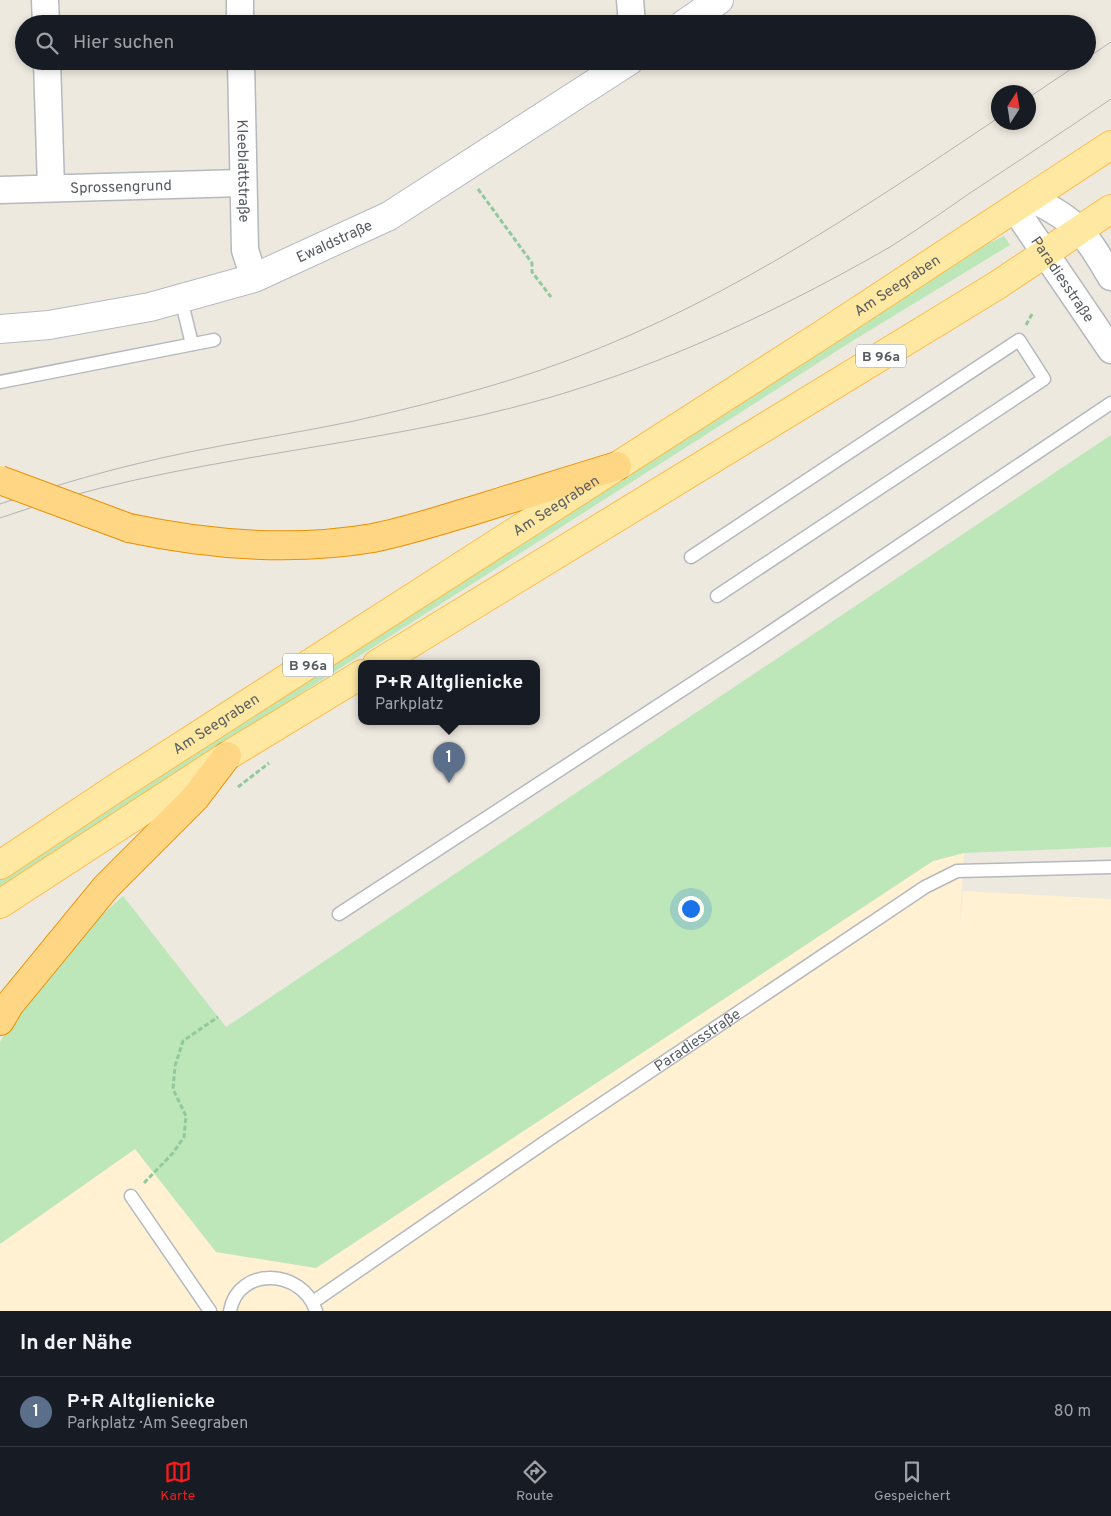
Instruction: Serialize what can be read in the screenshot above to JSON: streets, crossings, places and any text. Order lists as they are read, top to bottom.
{
  "streets": {
    "main road": ["Am Seegraben", "B 96a"],
    "street": [
      "Kleeblattstraße",
      "Sprossengrund",
      "Ewaldstraße",
      "Paradiesstraße"
    ]
  },
  "crossings": [
    ["Kleeblattstraße", "Sprossengrund"],
    ["Kleeblattstraße", "Ewaldstraße"],
    ["Paradiesstraße", "Am Seegraben"],
    ["Paradiesstraße", "B 96a"]
  ],
  "north": "top",
  "page": {
    "search": "Hier suchen",
    "popup": ["P+R Altglienicke", "Parkplatz"],
    "pins": "1",
    "heading": "In der Nähe",
    "list": [
      {
        "mark": "1",
        "name": "P+R Altglienicke",
        "note": "Parkplatz · Am Seegraben",
        "value": "80 m"
      }
    ],
    "nav": ["Karte", "Route", "Gespeichert"]
  }
}
